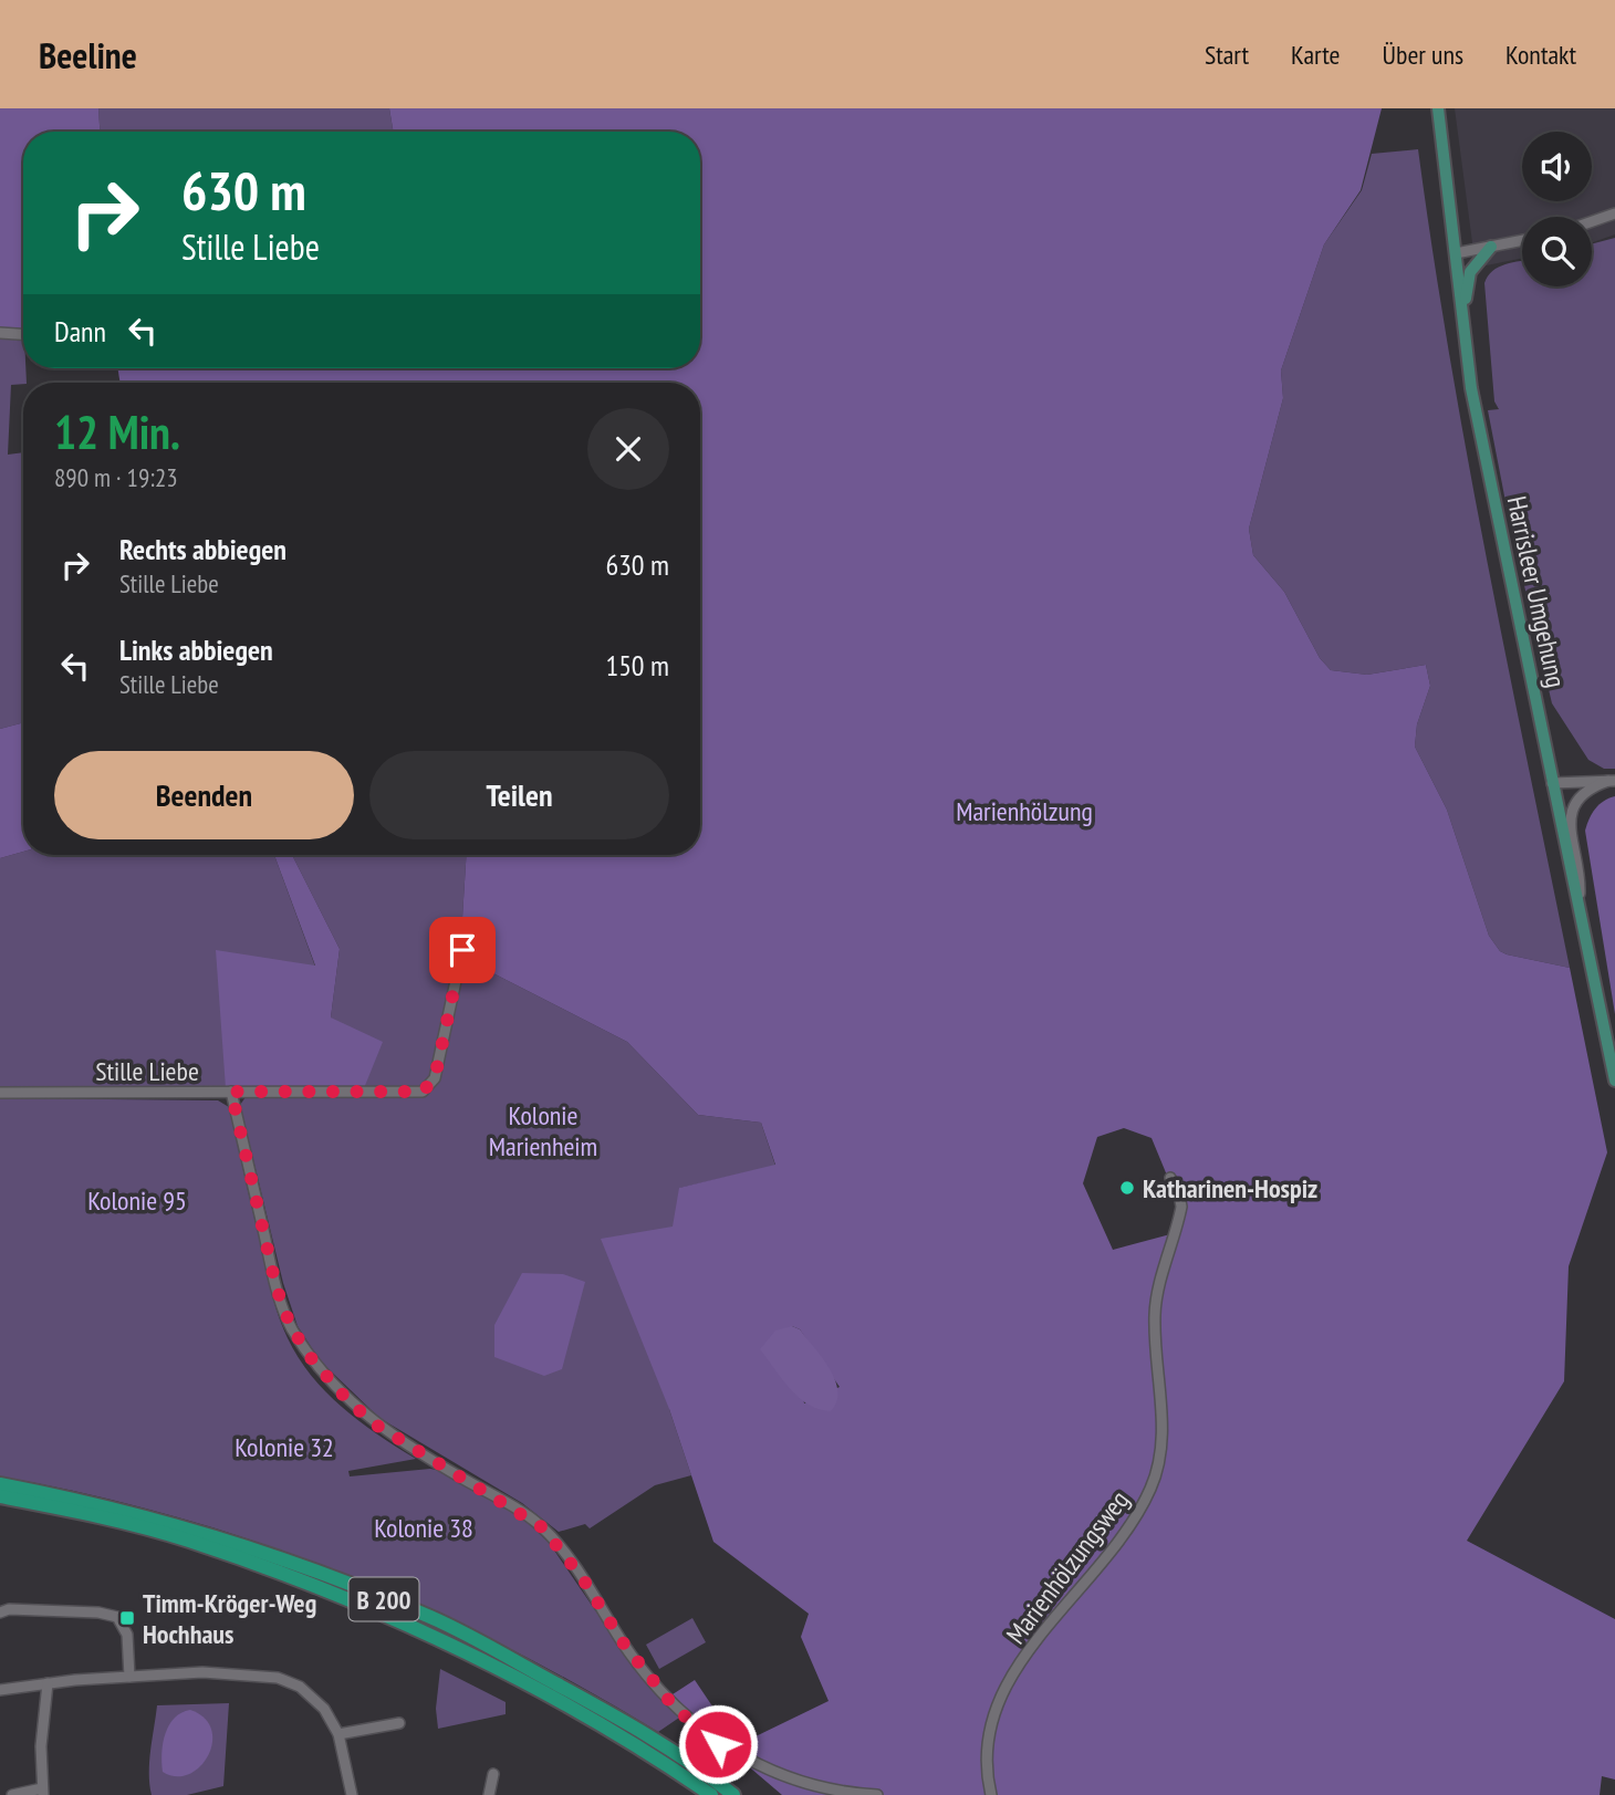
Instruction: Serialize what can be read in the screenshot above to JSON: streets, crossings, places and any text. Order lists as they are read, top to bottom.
{
  "streets": {
    "highway": ["B 200"],
    "main road": ["Harrisleer Umgehung"],
    "street": ["Stille Liebe", "Marienhölzungsweg"]
  },
  "parks": [
    "Marienhölzung",
    "Kolonie Marienheim",
    "Kolonie 95",
    "Kolonie 32",
    "Kolonie 38"
  ],
  "places": {
    "other": ["Katharinen-Hospiz"],
    "transit": ["Timm-Kröger-Weg Hochhaus"]
  },
  "page": {
    "header": "Beeline",
    "nav": [
      "Start",
      "Karte",
      "Über uns",
      "Kontakt"
    ],
    "turn": ["630 m", "Stille Liebe"],
    "then": "Dann",
    "heading": ["12 Min.", "890 m · 19:23"],
    "list": [
      {
        "name": "Rechts abbiegen",
        "note": "Stille Liebe",
        "value": "630 m"
      },
      {
        "name": "Links abbiegen",
        "note": "Stille Liebe",
        "value": "150 m"
      }
    ],
    "buttons": ["Beenden", "Teilen"]
  }
}
